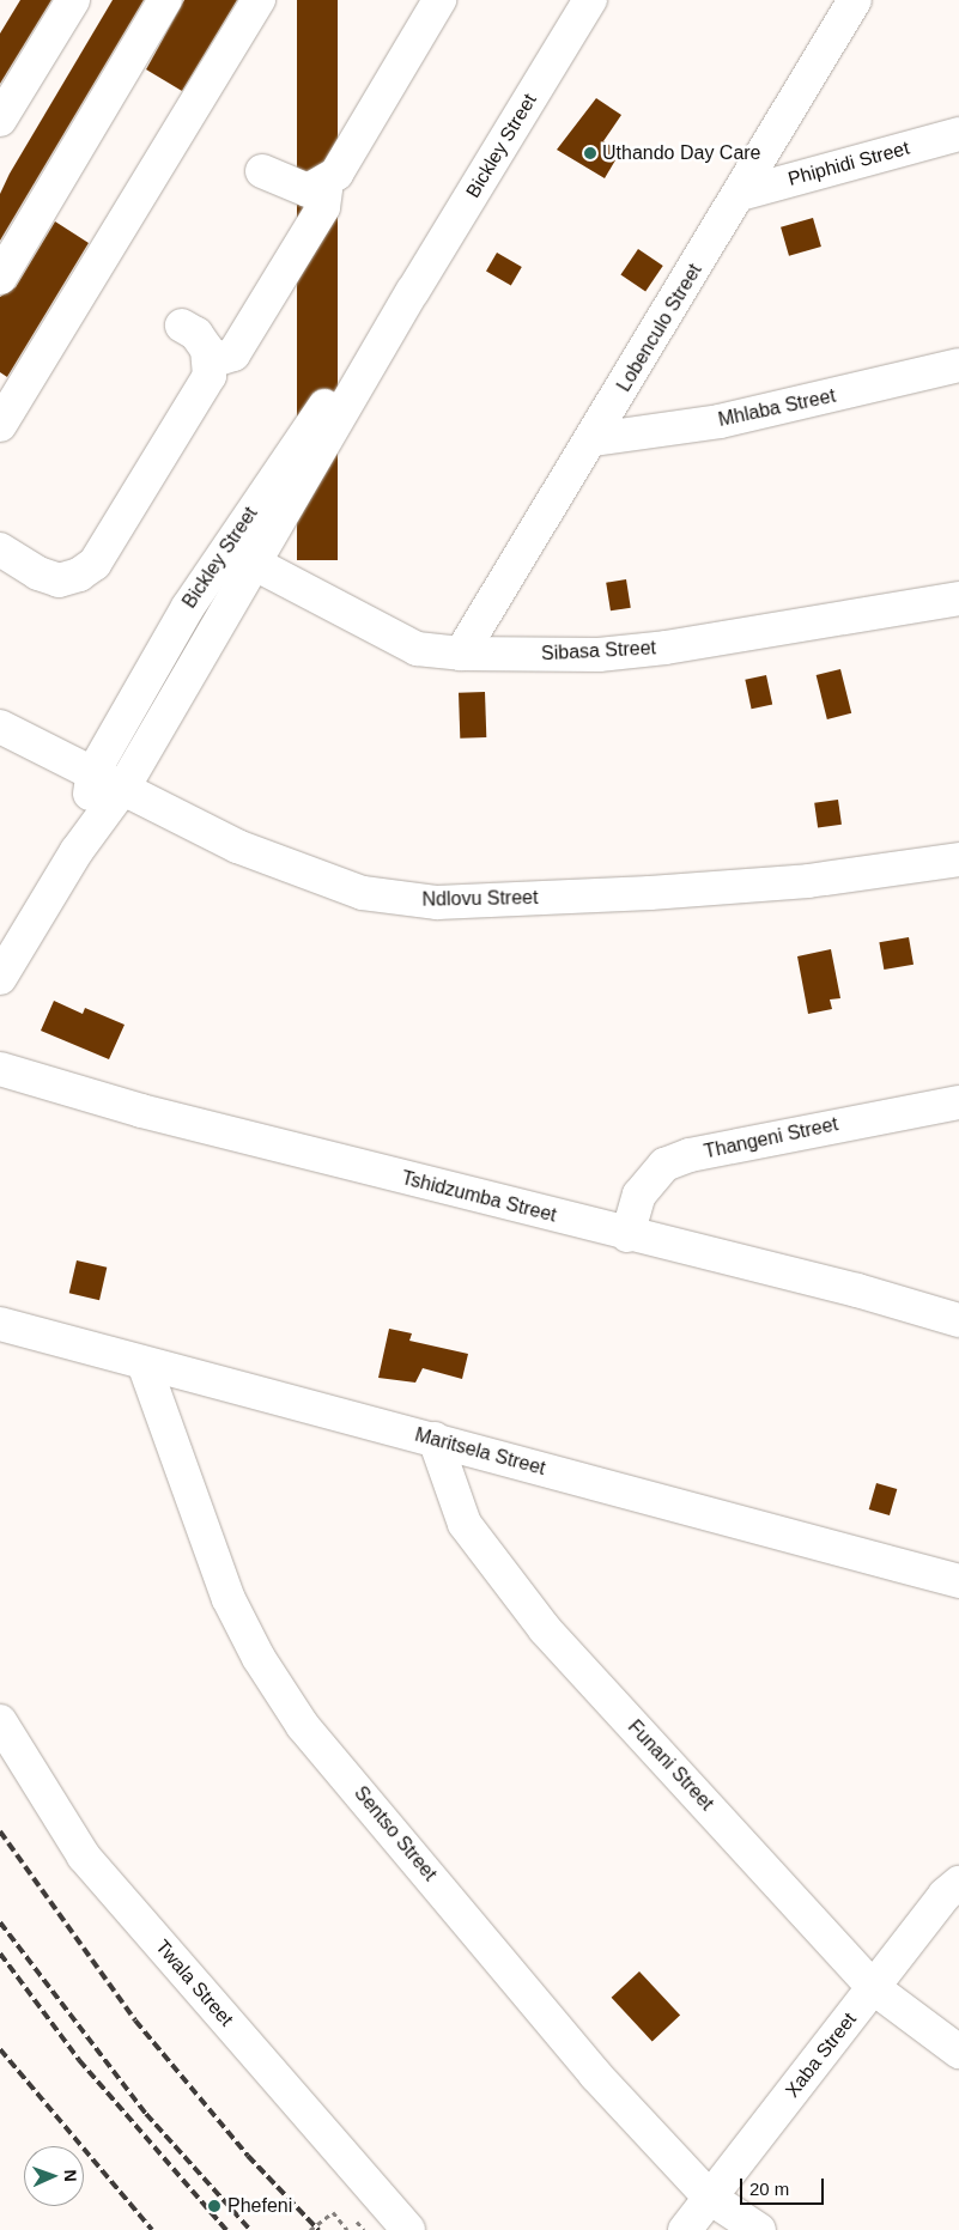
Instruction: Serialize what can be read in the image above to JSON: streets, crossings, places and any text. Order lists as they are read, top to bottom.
{
  "streets": {
    "street": [
      "Bickley Street",
      "Phiphidi Street",
      "Lobenculo Street",
      "Mhlaba Street",
      "Sibasa Street",
      "Ndlovu Street",
      "Thangeni Street",
      "Tshidzumba Street",
      "Maritsela Street",
      "Funani Street",
      "Sentso Street",
      "Twala Street",
      "Xaba Street"
    ]
  },
  "crossings": [
    ["Bickley Street", "Sibasa Street"],
    ["Bickley Street", "Ndlovu Street"],
    ["Phiphidi Street", "Lobenculo Street"],
    ["Lobenculo Street", "Mhlaba Street"],
    ["Lobenculo Street", "Sibasa Street"],
    ["Thangeni Street", "Tshidzumba Street"],
    ["Maritsela Street", "Funani Street"],
    ["Maritsela Street", "Sentso Street"],
    ["Funani Street", "Xaba Street"],
    ["Sentso Street", "Xaba Street"]
  ],
  "places": ["Uthando Day Care", "Phefeni"],
  "scale_bar": "20 m",
  "north": "right"
}
